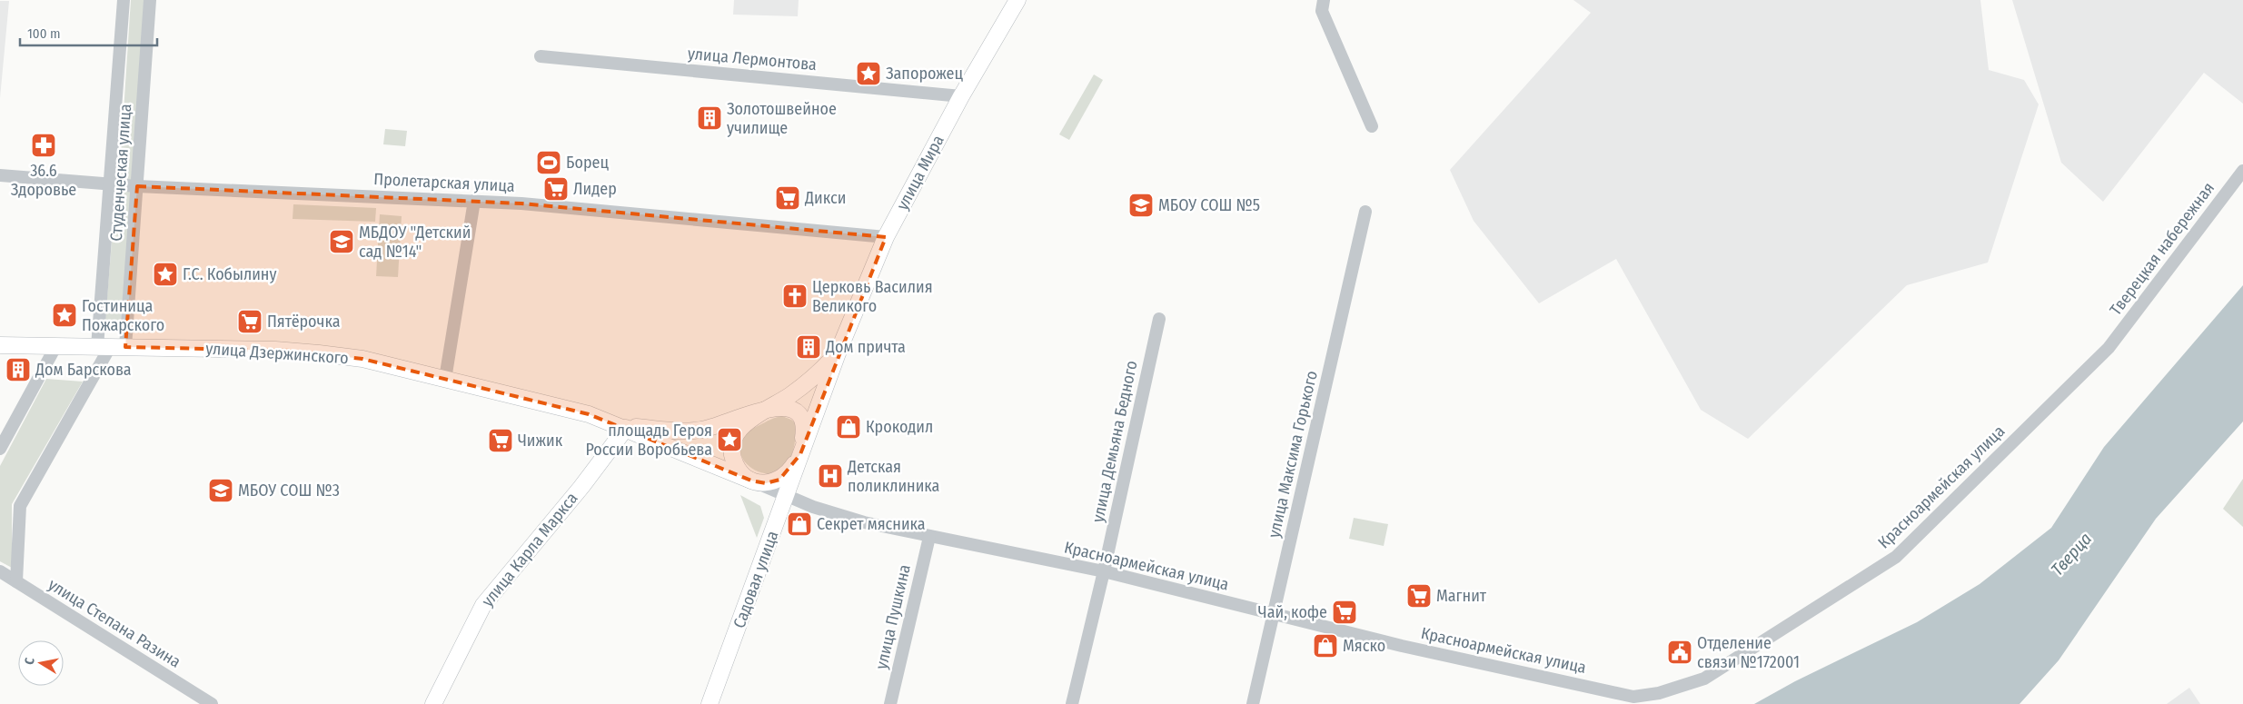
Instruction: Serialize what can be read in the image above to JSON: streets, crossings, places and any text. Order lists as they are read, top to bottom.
{
  "streets": {
    "main road": [
      "улица Мира",
      "улица Дзержинского",
      "улица Карла Маркса",
      "Садовая улица"
    ],
    "street": [
      "улица Лермонтова",
      "Студенческая улица",
      "Пролетарская улица",
      "Тверецкая набережная",
      "улица Демьяна Бедного",
      "улица Максима Горького",
      "Красноармейская улица",
      "улица Пушкина",
      "улица Степана Разина"
    ]
  },
  "crossings": [
    ["улица Лермонтова", "улица Мира"],
    ["Студенческая улица", "Пролетарская улица"],
    ["Студенческая улица", "улица Дзержинского"],
    ["улица Мира", "Пролетарская улица"],
    ["улица Мира", "улица Дзержинского"],
    ["улица Мира", "Красноармейская улица"],
    ["улица Мира", "Садовая улица"],
    ["Тверецкая набережная", "Красноармейская улица"],
    ["улица Дзержинского", "Красноармейская улица"],
    ["улица Дзержинского", "улица Карла Маркса"],
    ["улица Дзержинского", "Садовая улица"],
    ["улица Демьяна Бедного", "Красноармейская улица"],
    ["улица Максима Горького", "Красноармейская улица"],
    ["Красноармейская улица", "Садовая улица"],
    ["Красноармейская улица", "улица Пушкина"]
  ],
  "water": ["Тверца"],
  "places": {
    "place": [
      "Запорожец",
      "Г.С. Кобылину",
      "Гостиница Пожарского",
      "площадь Героя России Воробьева"
    ],
    "building": ["Золотошвейное училище", "Дом причта", "Дом Барскова"],
    "pharmacy": ["36.6 Здоровье"],
    "sports": ["Борец"],
    "supermarket": [
      "Лидер",
      "Дикси",
      "Пятёрочка",
      "Чижик",
      "Магнит",
      "Чай, кофе"
    ],
    "school or university": ["МБОУ СОШ №5", "МБДОУ \"Детский сад №14\"", "МБОУ СОШ №3"],
    "church": ["Церковь Василия Великого"],
    "shop": ["Крокодил", "Секрет мясника", "Мяско"],
    "hospital": ["Детская поликлиника"],
    "public building": ["Отделение связи №172001"]
  },
  "scale_bar": "100 m",
  "north": "left"
}
